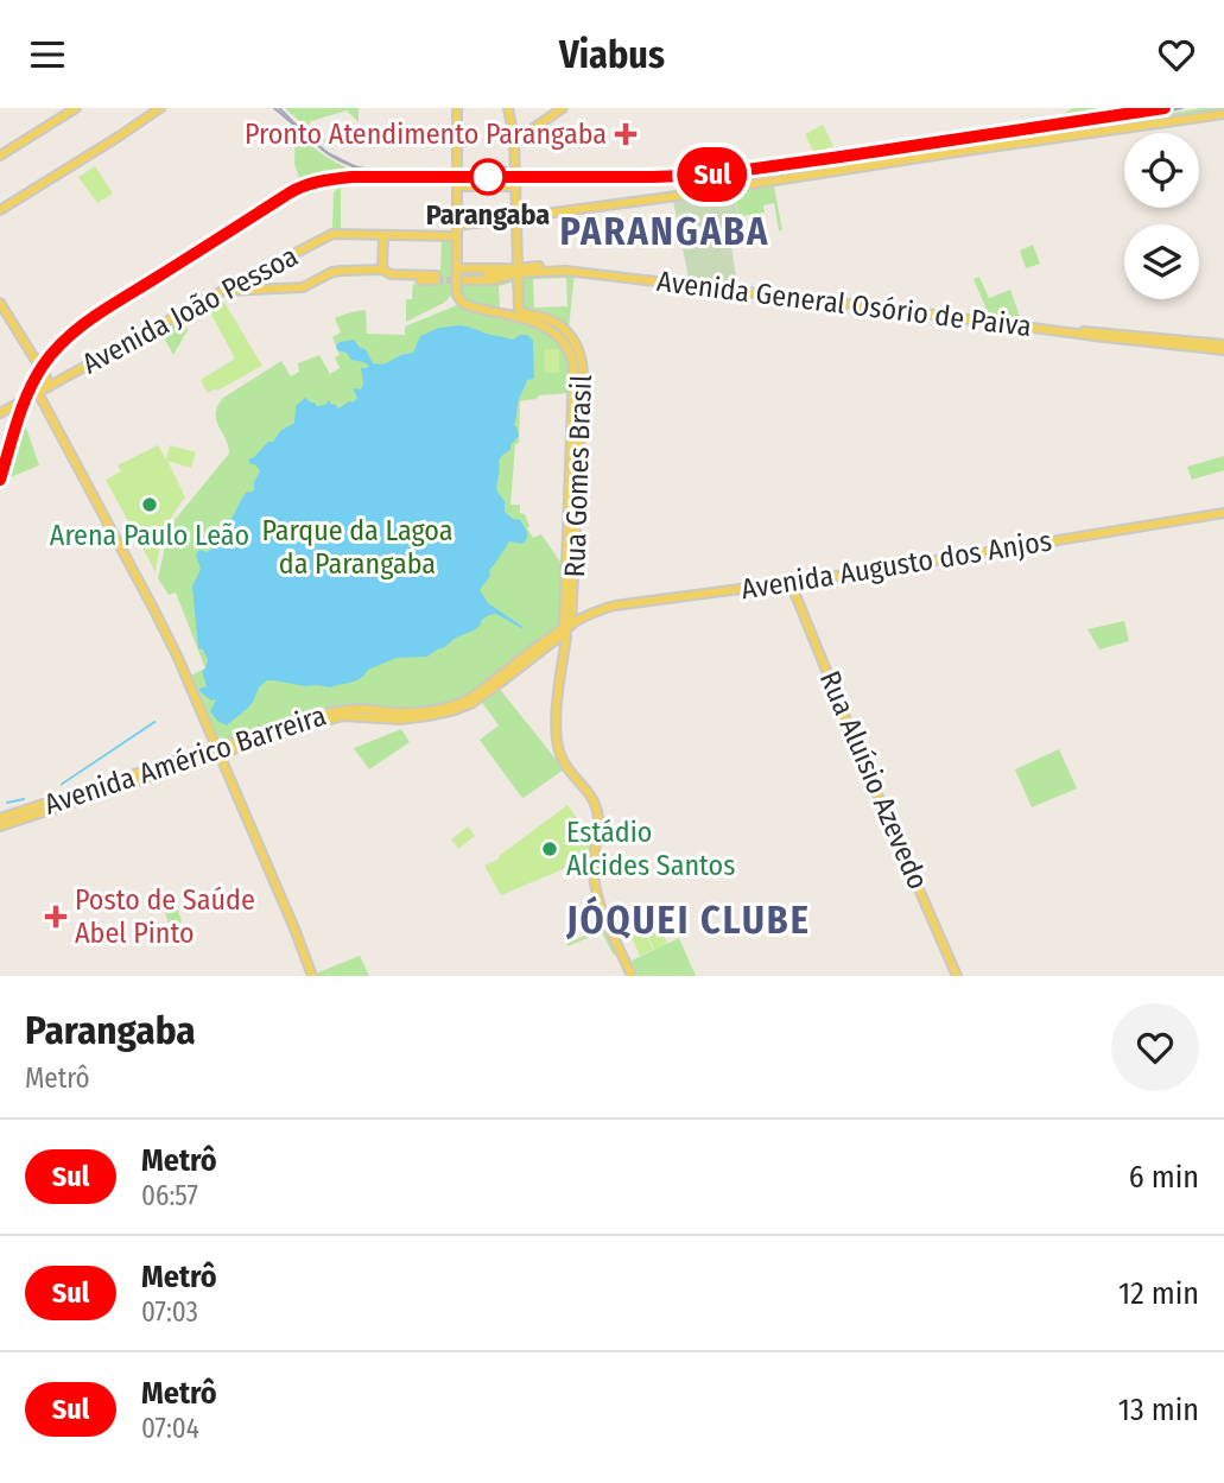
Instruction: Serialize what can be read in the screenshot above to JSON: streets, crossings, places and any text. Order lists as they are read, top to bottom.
{
  "streets": {
    "main road": [
      "Avenida General Osório de Paiva",
      "Avenida João Pessoa",
      "Rua Gomes Brasil",
      "Avenida Augusto dos Anjos",
      "Avenida Américo Barreira",
      "Rua Aluísio Azevedo"
    ]
  },
  "crossings": [
    ["Rua Gomes Brasil", "Avenida Augusto dos Anjos"],
    ["Rua Gomes Brasil", "Avenida Américo Barreira"],
    ["Avenida Augusto dos Anjos", "Avenida Américo Barreira"],
    ["Avenida Augusto dos Anjos", "Rua Aluísio Azevedo"]
  ],
  "districts": ["PARANGABA", "JÓQUEI CLUBE"],
  "parks": ["Parque da Lagoa da Parangaba"],
  "places": {
    "health": ["Pronto Atendimento Parangaba", "Posto de Saúde Abel Pinto"],
    "other": ["Parangaba", "Arena Paulo Leão", "Estádio Alcides Santos"]
  },
  "lines": ["metro line Sul"],
  "page": {
    "header": "Viabus",
    "on_map": "Sul",
    "heading": ["Parangaba", "Metrô"],
    "list": [
      {
        "mark": "Sul",
        "name": "Metrô",
        "note": "06:57",
        "value": "6 min"
      },
      {
        "mark": "Sul",
        "name": "Metrô",
        "note": "07:03",
        "value": "12 min"
      },
      {
        "mark": "Sul",
        "name": "Metrô",
        "note": "07:04",
        "value": "13 min"
      }
    ]
  }
}
